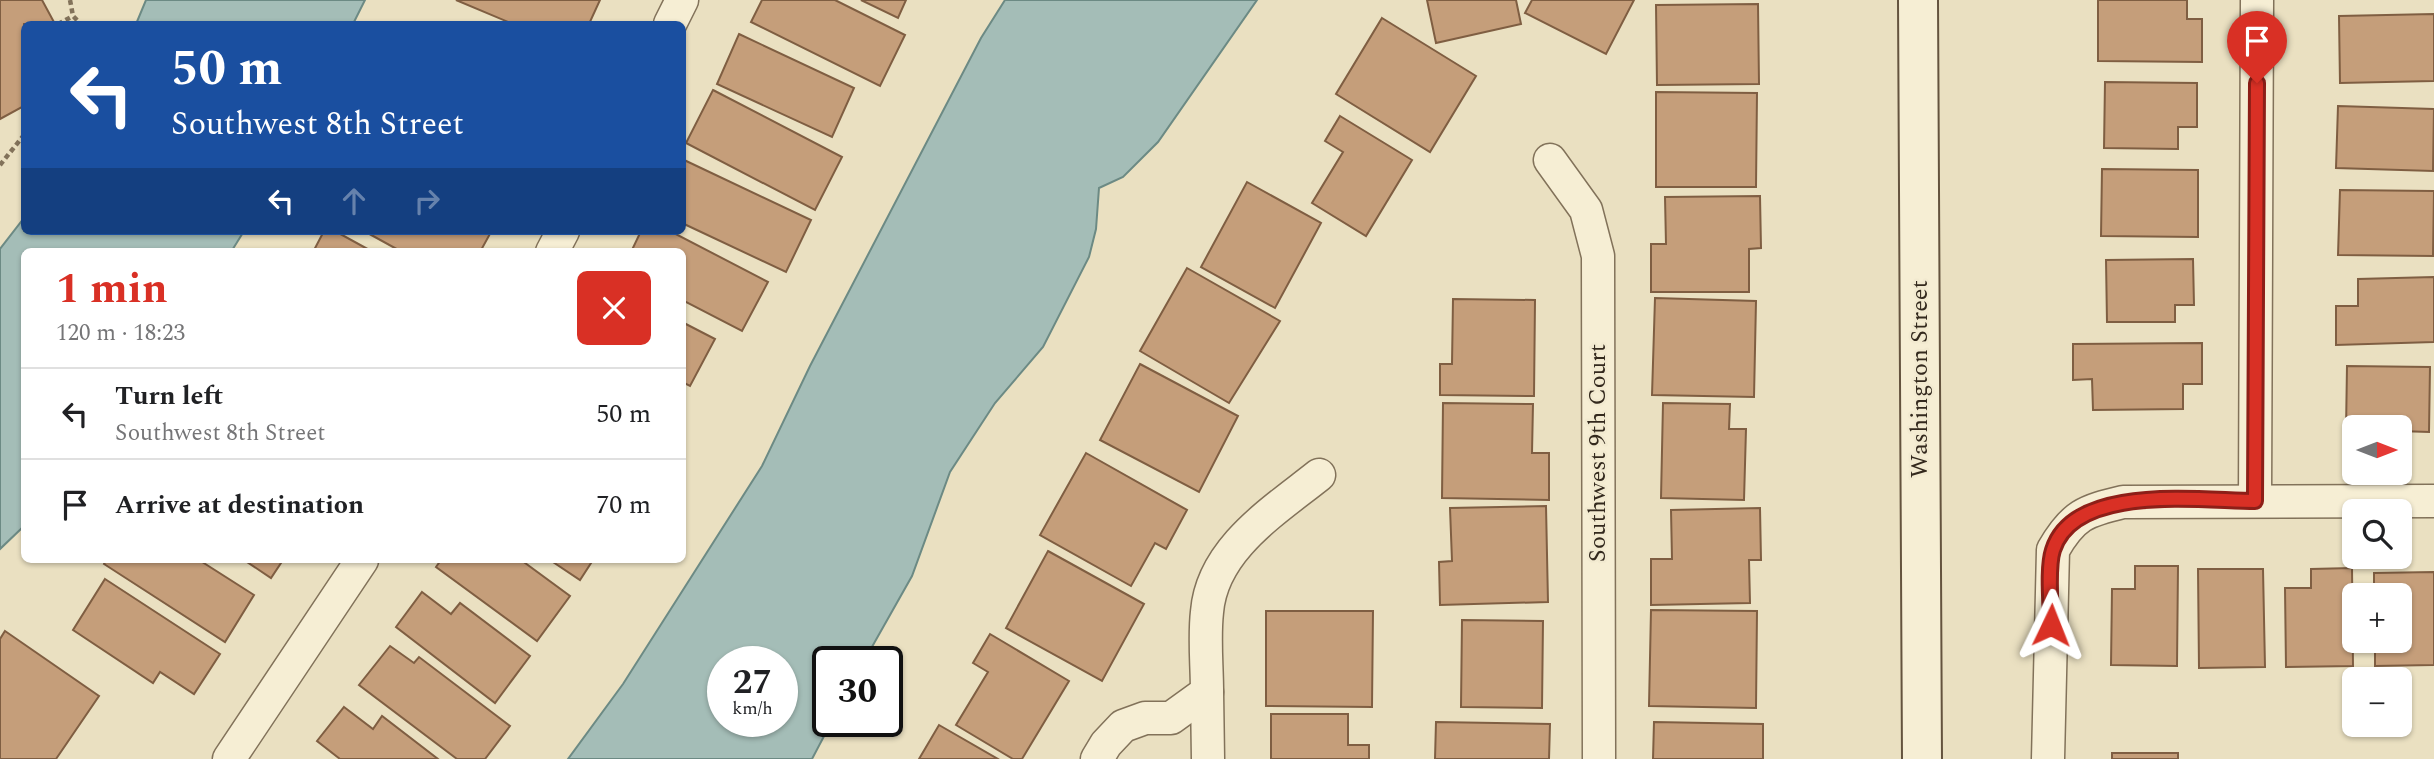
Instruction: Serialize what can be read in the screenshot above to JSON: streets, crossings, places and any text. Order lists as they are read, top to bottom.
{
  "streets": {
    "street": ["Washington Street", "Southwest 9th Court"]
  },
  "north": "right",
  "page": {
    "turn": ["50 m", "Southwest 8th Street"],
    "heading": ["1 min", "120 m · 18:23"],
    "list": [
      {
        "name": "Turn left",
        "note": "Southwest 8th Street",
        "value": "50 m"
      },
      {
        "name": "Arrive at destination",
        "value": "70 m"
      }
    ],
    "map_buttons": ["+", "−"],
    "speed": "27 km/h",
    "limit": "30"
  }
}
